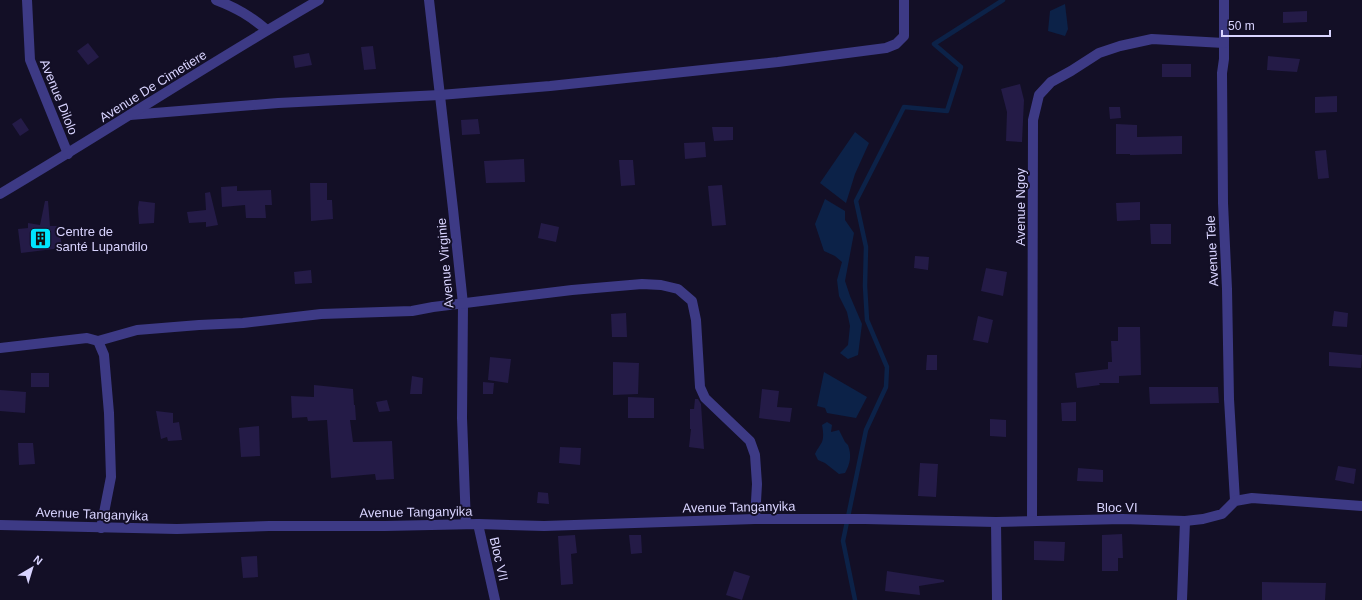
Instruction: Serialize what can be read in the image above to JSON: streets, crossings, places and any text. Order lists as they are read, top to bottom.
{
  "streets": {
    "street": [
      "Avenue De Cimetiere",
      "Avenue Dilolo",
      "Avenue Ngoy",
      "Avenue Tele",
      "Avenue Virginie",
      "Avenue Tanganyika",
      "Bloc VI",
      "Bloc VII"
    ]
  },
  "crossings": [
    ["Avenue De Cimetiere", "Avenue Dilolo"],
    ["Avenue Ngoy", "Avenue Tele"],
    ["Avenue Ngoy", "Bloc VI"],
    ["Avenue Tele", "Bloc VI"],
    ["Avenue Virginie", "Avenue Tanganyika"],
    ["Avenue Tanganyika", "Bloc VI"],
    ["Avenue Tanganyika", "Bloc VII"]
  ],
  "places": {
    "building": ["Centre de santé Lupandilo"]
  },
  "scale_bar": "50 m",
  "north": "top right"
}
